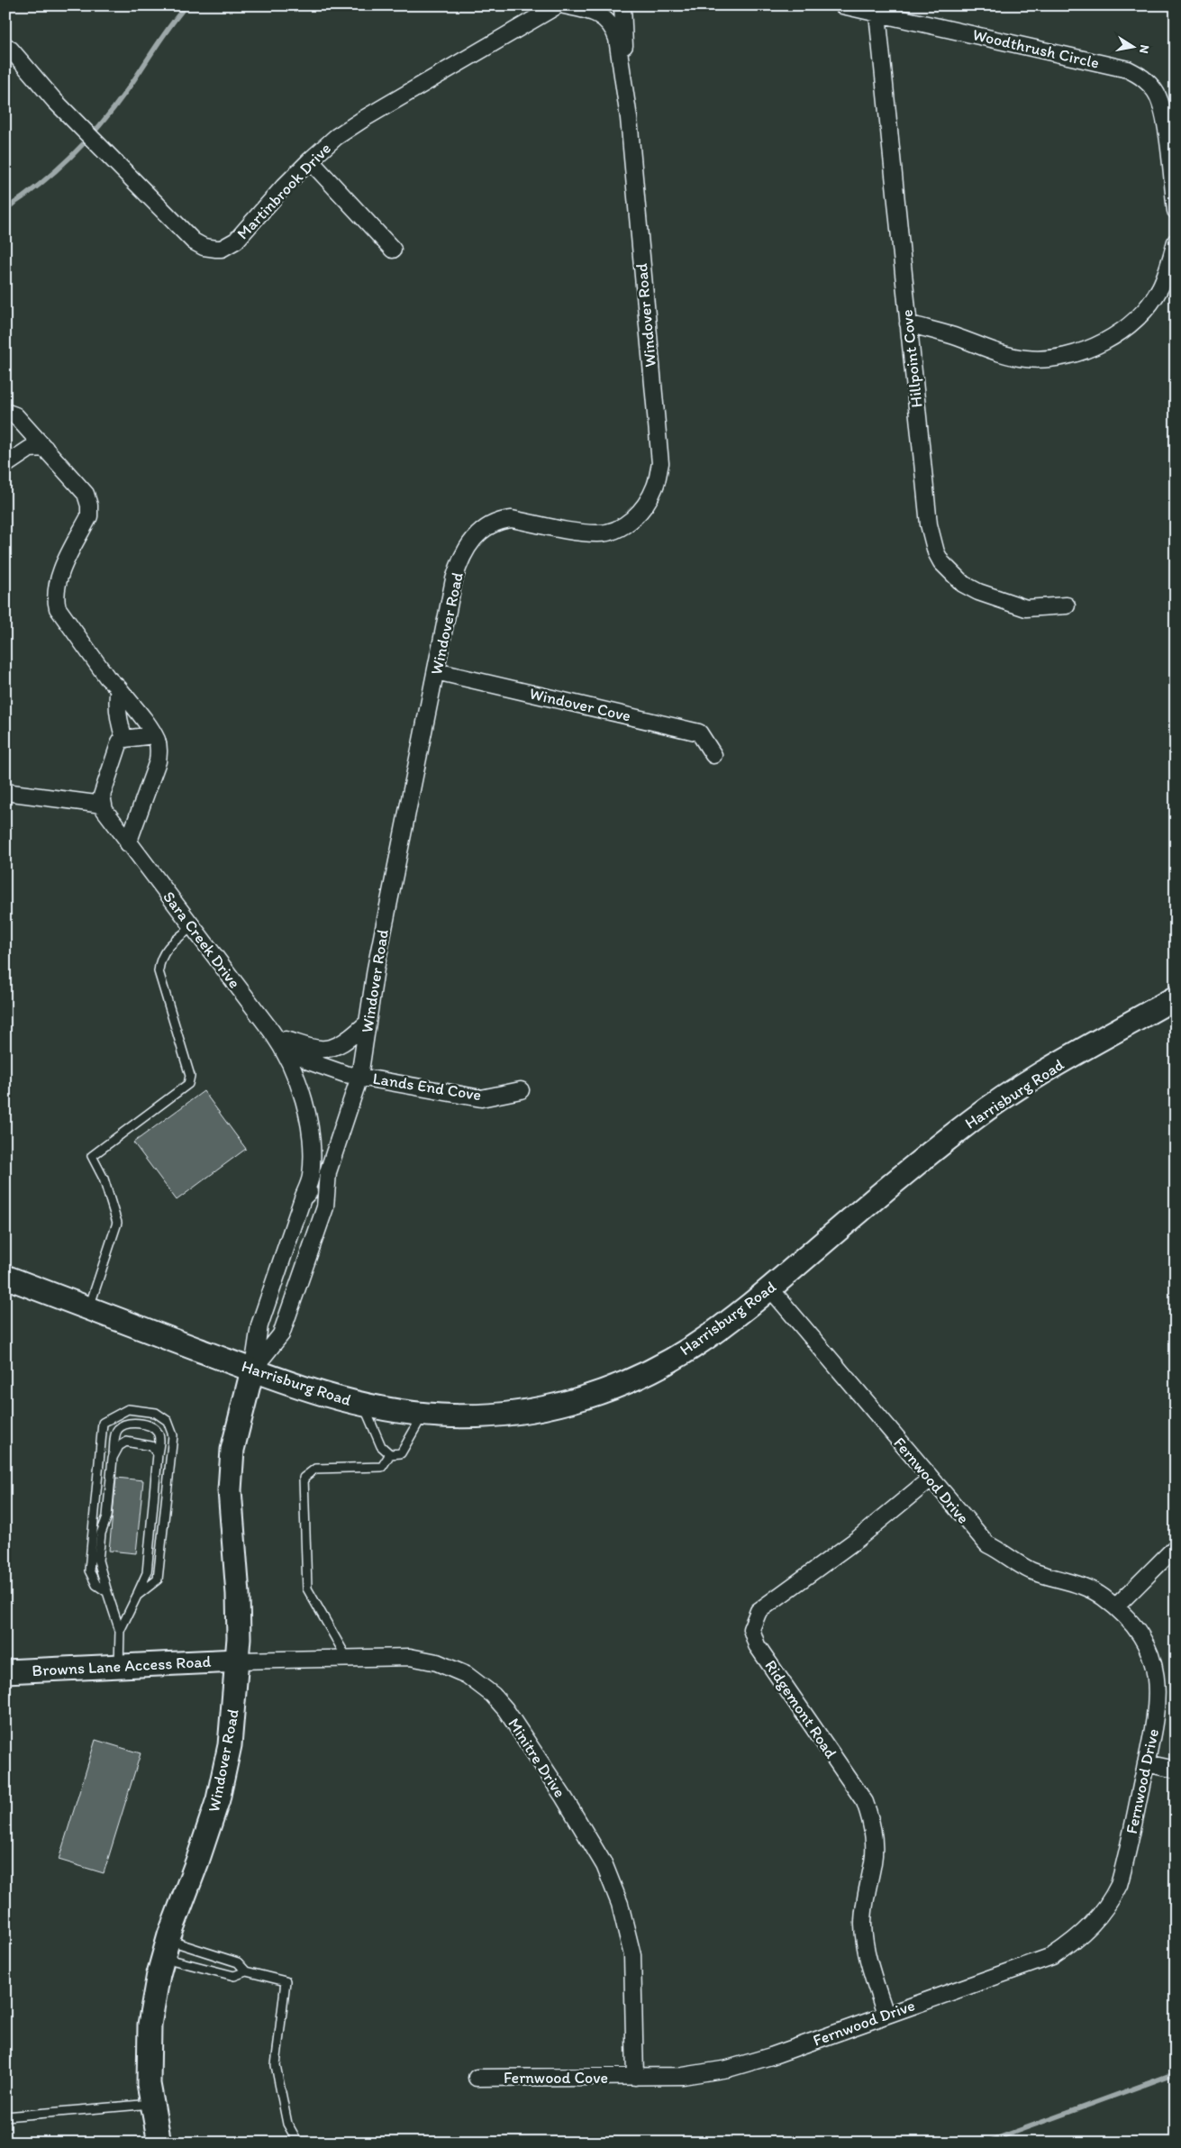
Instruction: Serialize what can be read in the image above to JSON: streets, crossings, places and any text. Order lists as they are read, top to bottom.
{
  "streets": {
    "main road": ["Windover Road", "Harrisburg Road", "Browns Lane Access Road"],
    "street": [
      "Woodthrush Circle",
      "Martinbrook Drive",
      "Hillpoint Cove",
      "Windover Cove",
      "Sara Creek Drive",
      "Lands End Cove",
      "Fernwood Drive",
      "Ridgemont Road",
      "Minitre Drive",
      "Fernwood Cove"
    ]
  },
  "crossings": [
    ["Woodthrush Circle", "Hillpoint Cove"],
    ["Windover Road", "Windover Cove"],
    ["Windover Road", "Sara Creek Drive"],
    ["Windover Road", "Lands End Cove"],
    ["Windover Road", "Harrisburg Road"],
    ["Windover Road", "Browns Lane Access Road"],
    ["Windover Road", "Minitre Drive"],
    ["Sara Creek Drive", "Lands End Cove"],
    ["Harrisburg Road", "Fernwood Drive"],
    ["Fernwood Drive", "Ridgemont Road"],
    ["Fernwood Drive", "Minitre Drive"],
    ["Fernwood Drive", "Fernwood Cove"],
    ["Browns Lane Access Road", "Minitre Drive"],
    ["Minitre Drive", "Fernwood Cove"]
  ],
  "north": "right"
}
